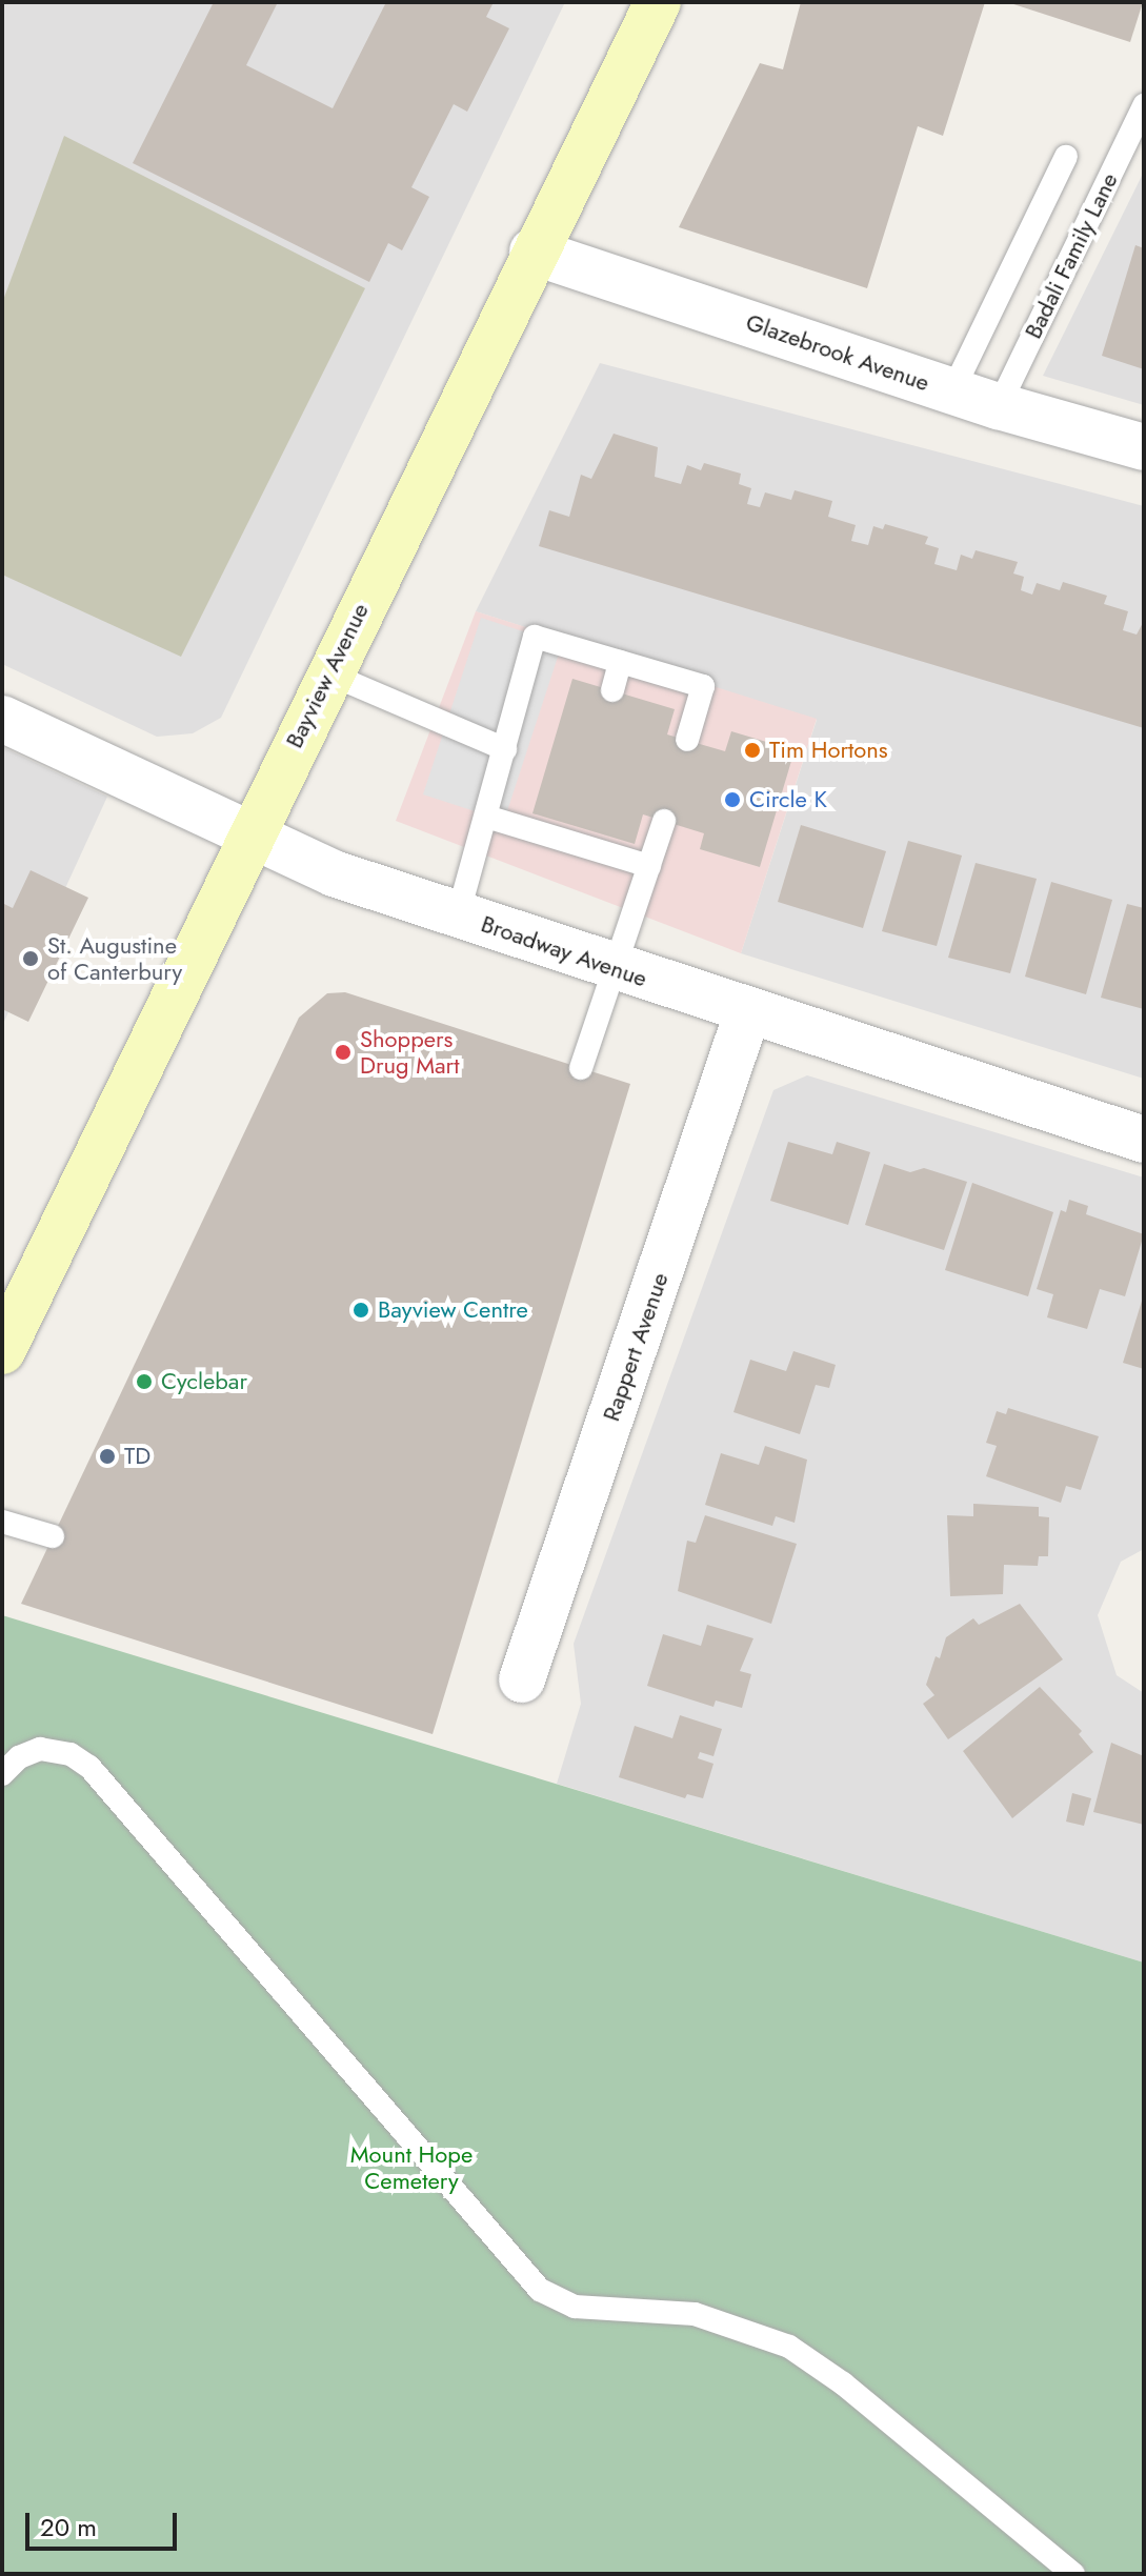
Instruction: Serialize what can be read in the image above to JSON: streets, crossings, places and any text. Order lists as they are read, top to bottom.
{
  "streets": {
    "main road": ["Bayview Avenue"],
    "street": ["Glazebrook Avenue", "Broadway Avenue", "Rappert Avenue"],
    "lane": ["Badali Family Lane"]
  },
  "crossings": [
    ["Badali Family Lane", "Glazebrook Avenue"],
    ["Glazebrook Avenue", "Bayview Avenue"],
    ["Bayview Avenue", "Broadway Avenue"],
    ["Broadway Avenue", "Rappert Avenue"]
  ],
  "parks": ["Mount Hope Cemetery"],
  "places": [
    "Tim Hortons",
    "Circle K",
    "St. Augustine of Canterbury",
    "Shoppers Drug Mart",
    "Bayview Centre",
    "Cyclebar",
    "TD"
  ],
  "scale_bar": "20 m"
}
